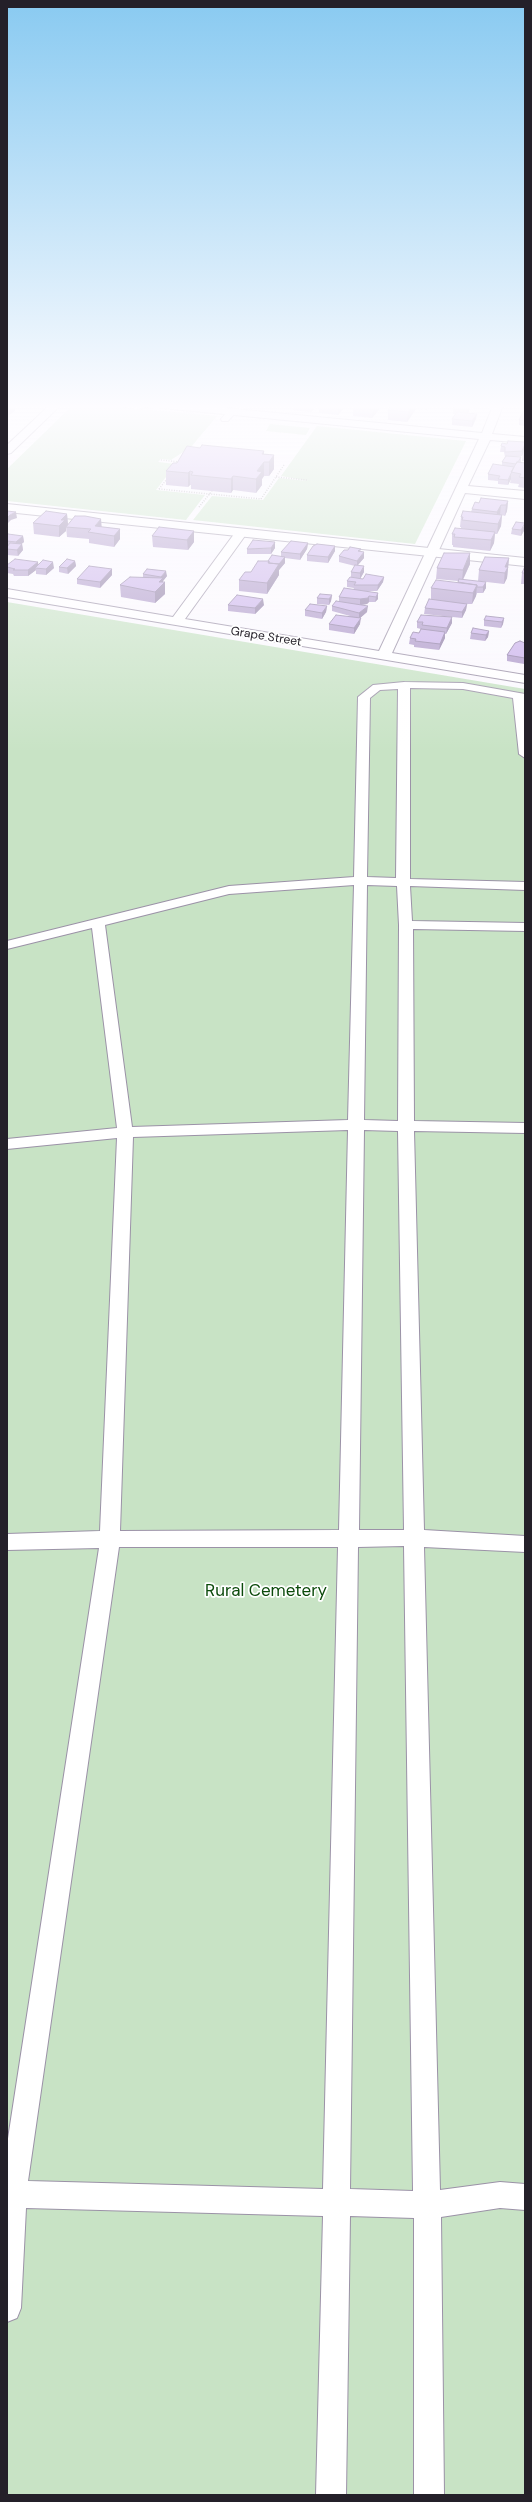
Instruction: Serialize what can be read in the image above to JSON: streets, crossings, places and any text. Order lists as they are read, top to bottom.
{
  "streets": {
    "street": ["Grape Street"]
  },
  "parks": ["Rural Cemetery"]
}
